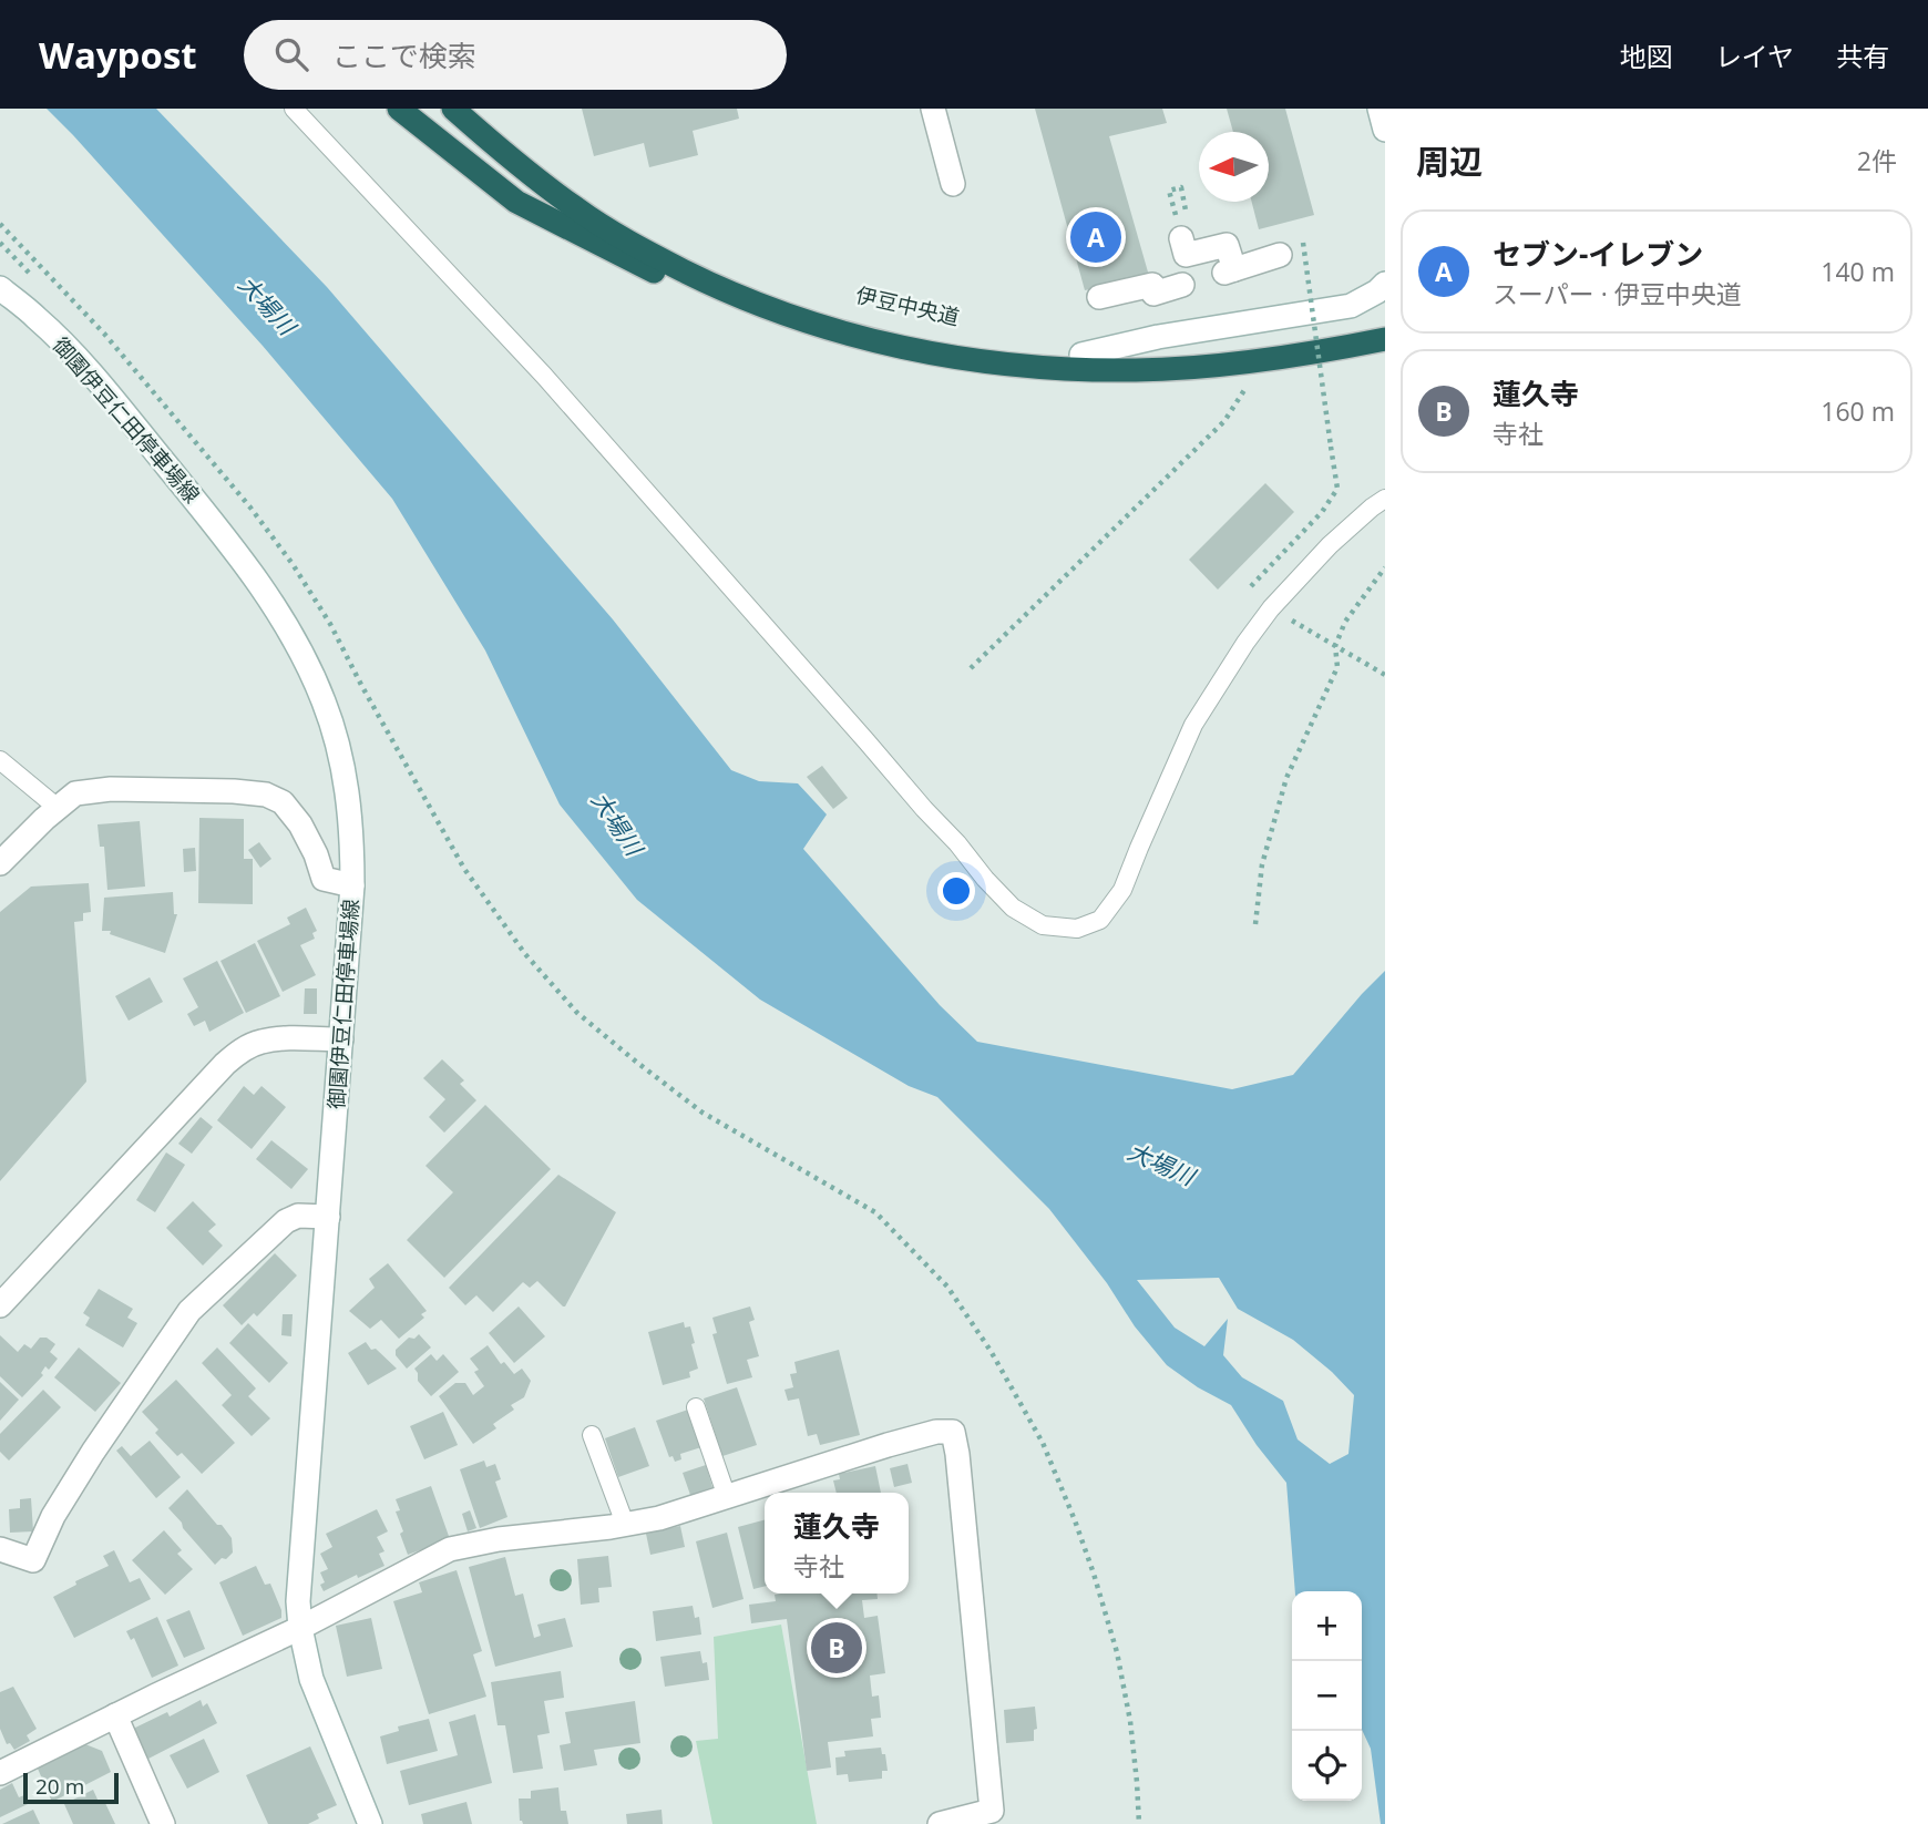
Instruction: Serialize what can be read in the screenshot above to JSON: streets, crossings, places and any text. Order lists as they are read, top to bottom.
{
  "streets": {
    "highway": ["伊豆中央道"],
    "street": ["御園伊豆仁田停車場線"]
  },
  "water": ["大場川"],
  "scale_bar": "20 m",
  "north": "left",
  "page": {
    "header": "Waypost",
    "search": "ここで検索",
    "nav": ["地図", "レイヤ", "共有"],
    "heading": ["周辺", "2件"],
    "pins": ["A", "B"],
    "list": [
      {
        "mark": "A",
        "name": "セブン-イレブン",
        "note": "スーパー · 伊豆中央道",
        "value": "140 m"
      },
      {
        "mark": "B",
        "name": "蓮久寺",
        "note": "寺社",
        "value": "160 m"
      }
    ],
    "popup": ["蓮久寺", "寺社"],
    "map_buttons": ["+", "−"],
    "scale": "20 m"
  }
}
